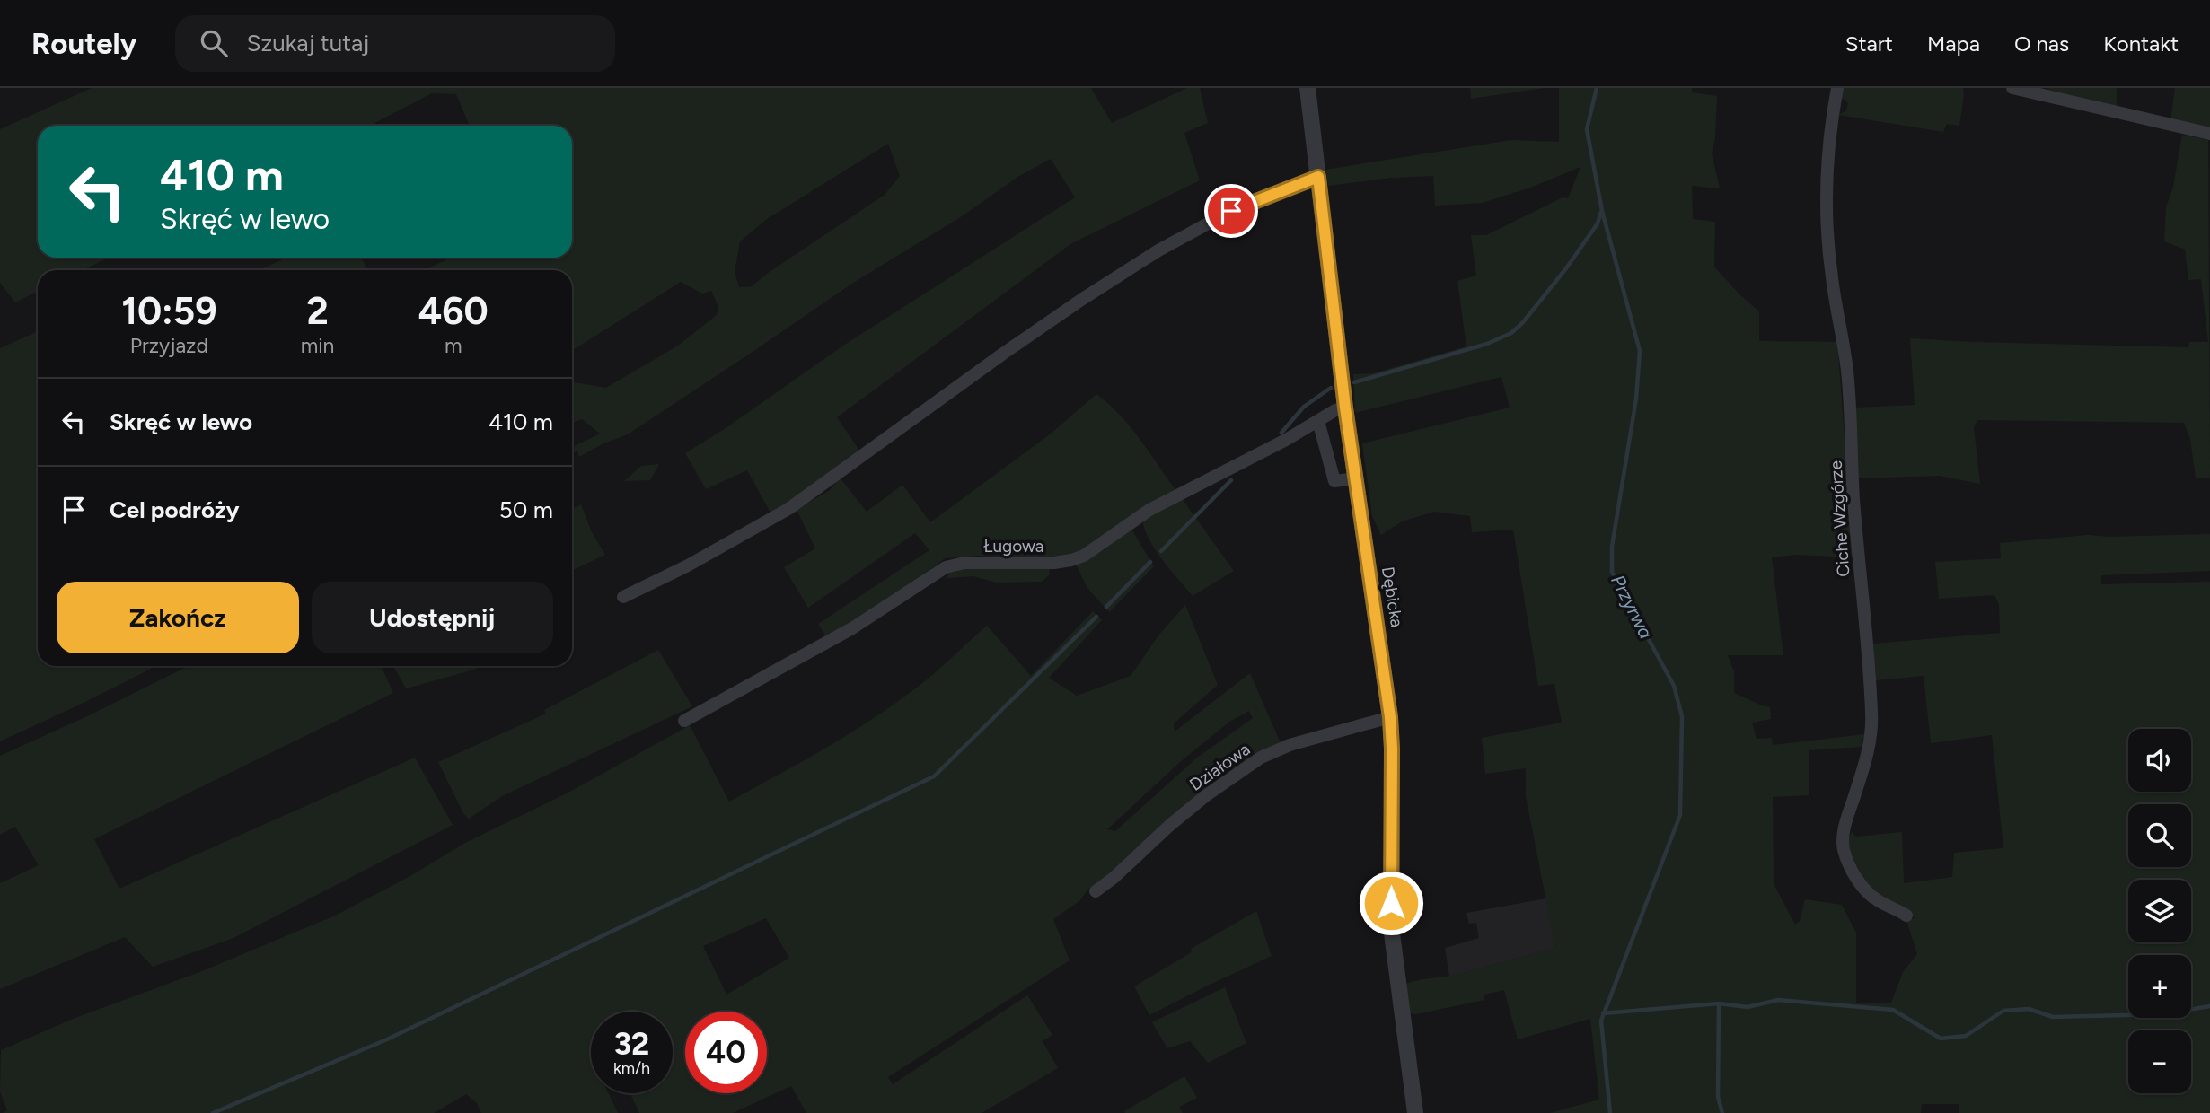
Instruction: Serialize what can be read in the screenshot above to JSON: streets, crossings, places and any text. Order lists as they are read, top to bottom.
{
  "streets": {
    "street": [
      "Ciche Wzgórze",
      "Ługowa",
      "Dębicka",
      "Działowa"
    ]
  },
  "crossings": [
    ["Ługowa", "Dębicka"],
    ["Dębicka", "Działowa"]
  ],
  "water": ["Przyrwa"],
  "page": {
    "header": "Routely",
    "search": "Szukaj tutaj",
    "nav": [
      "Start",
      "Mapa",
      "O nas",
      "Kontakt"
    ],
    "turn": ["410 m", "Skręć w lewo"],
    "eta": [
      "10:59",
      "Przyjazd",
      "2",
      "min",
      "460",
      "m"
    ],
    "list": [
      {
        "name": "Skręć w lewo",
        "value": "410 m"
      },
      {
        "name": "Cel podróży",
        "value": "50 m"
      }
    ],
    "buttons": ["Zakończ", "Udostępnij"],
    "map_buttons": ["+", "−"],
    "speed": "32 km/h",
    "limit": "40"
  }
}
